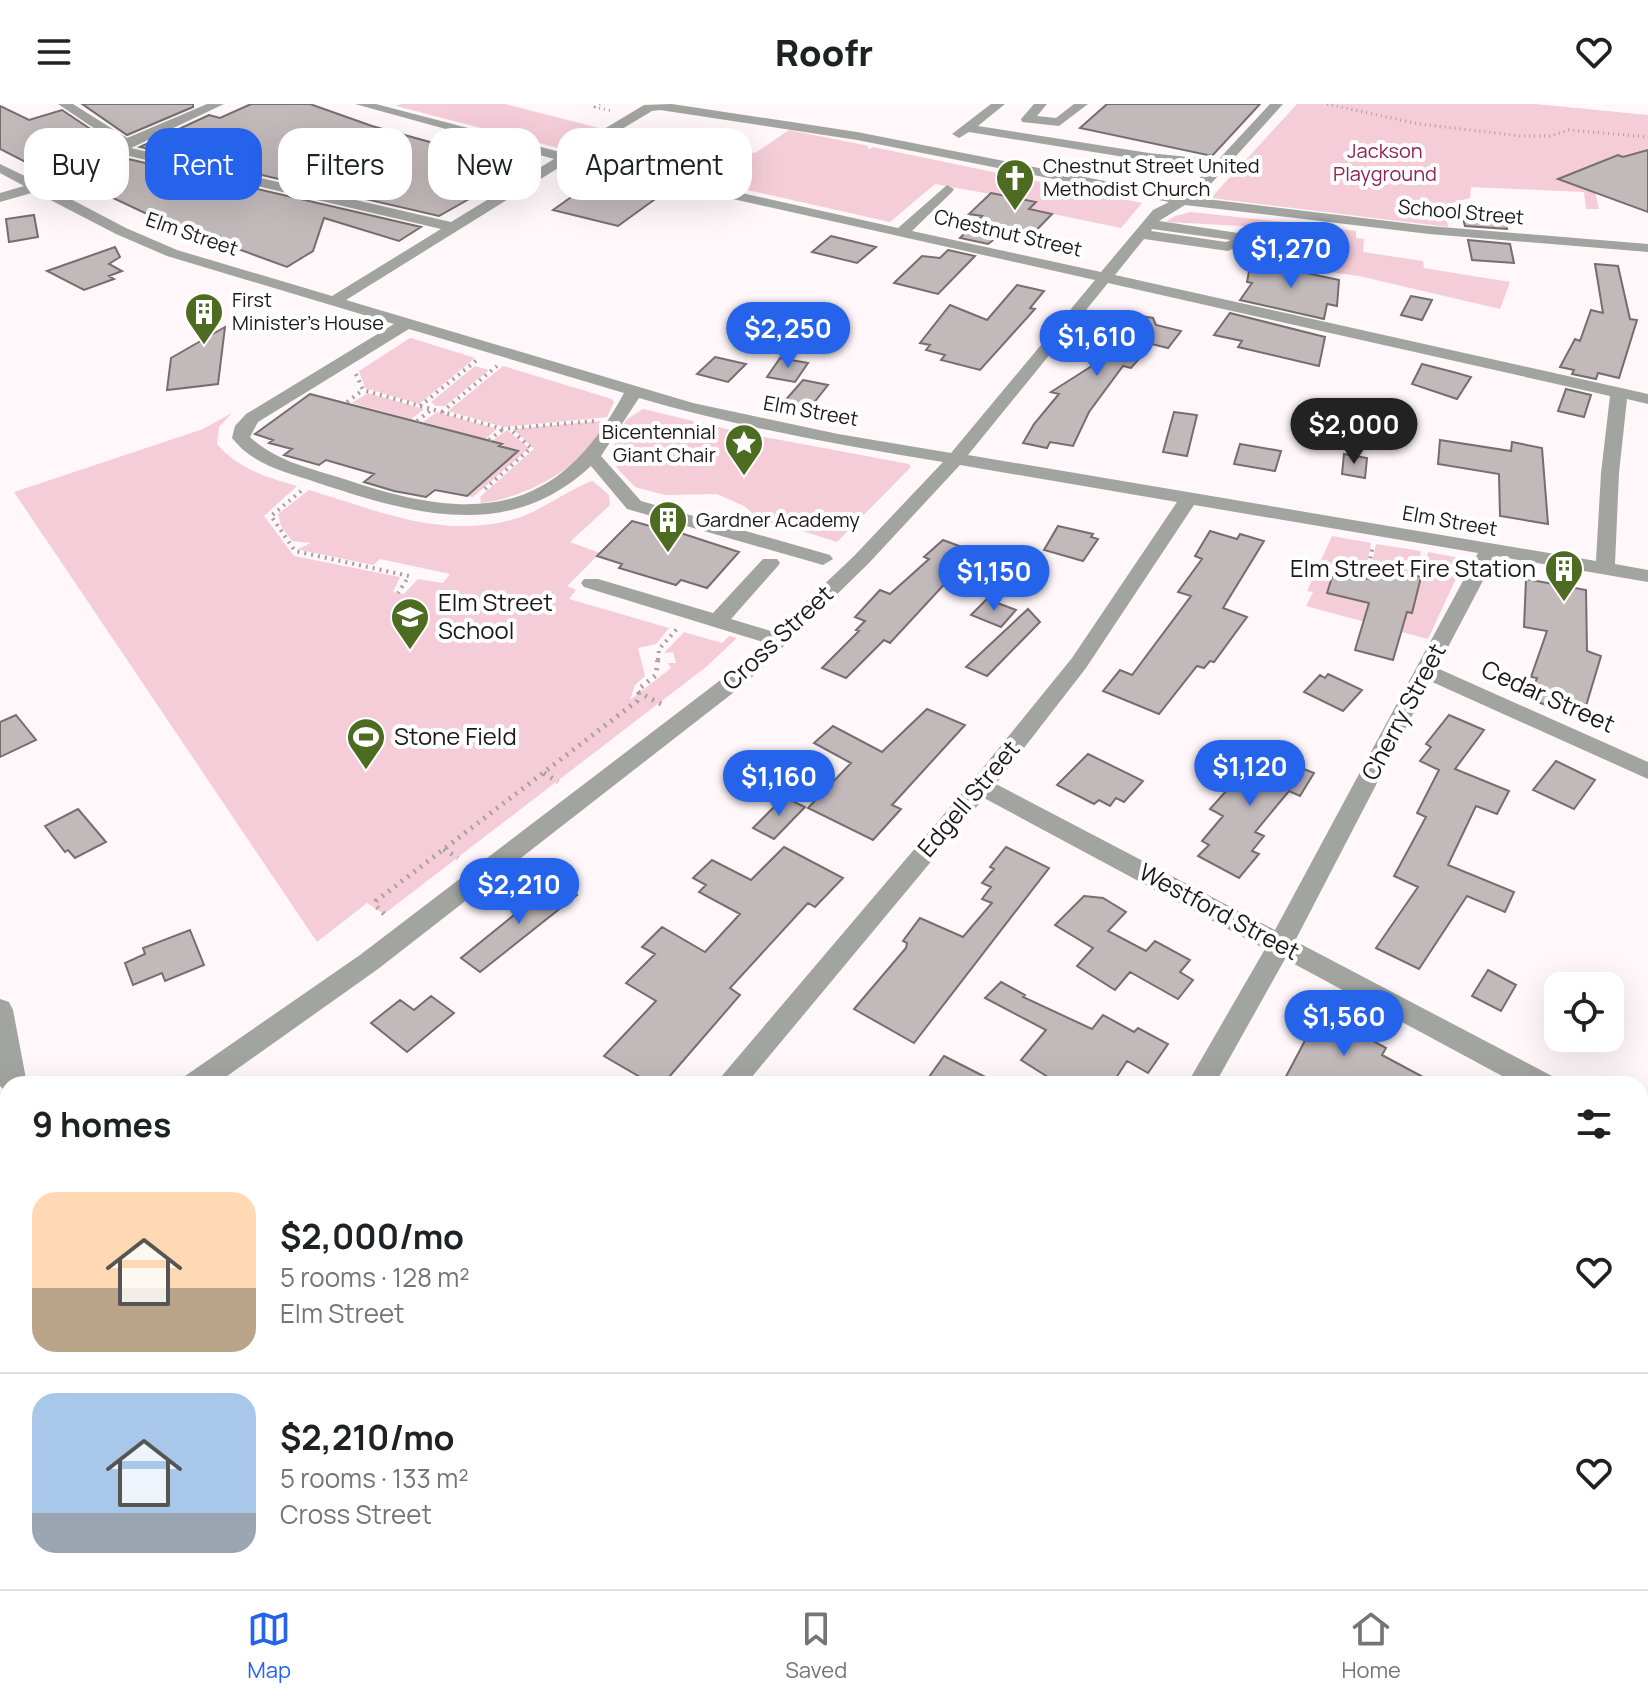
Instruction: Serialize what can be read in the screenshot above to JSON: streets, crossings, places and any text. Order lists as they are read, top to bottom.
{
  "streets": {
    "street": [
      "School Street",
      "Chestnut Street",
      "Elm Street",
      "Cross Street",
      "Cedar Street",
      "Cherry Street",
      "Edgell Street",
      "Westford Street"
    ]
  },
  "crossings": [
    ["School Street", "Cross Street"],
    ["Chestnut Street", "Cross Street"],
    ["Elm Street", "Cross Street"],
    ["Elm Street", "Cherry Street"],
    ["Elm Street", "Edgell Street"],
    ["Cedar Street", "Cherry Street"],
    ["Cherry Street", "Westford Street"],
    ["Edgell Street", "Westford Street"]
  ],
  "parks": ["Jackson Playground"],
  "places": {
    "church": ["Chestnut Street United Methodist Church"],
    "building": ["First Minister's House", "Gardner Academy", "Elm Street Fire Station"],
    "place": ["Bicentennial Giant Chair"],
    "school or university": ["Elm Street School"],
    "sports": ["Stone Field"]
  },
  "page": {
    "header": "Roofr",
    "chip": [
      "Buy",
      "Rent",
      "Filters",
      "New",
      "Apartment"
    ],
    "price": [
      "$1,270",
      "$2,250",
      "$1,610",
      "$2,000",
      "$1,150",
      "$1,120",
      "$1,160",
      "$2,210",
      "$1,560"
    ],
    "heading": "9 homes",
    "list": [
      {
        "name": "$2,000/mo",
        "note": "5 rooms · 128 m² · Elm Street"
      },
      {
        "name": "$2,210/mo",
        "note": "5 rooms · 133 m² · Cross Street"
      }
    ],
    "tabs": ["Map", "Saved", "Home"]
  }
}
